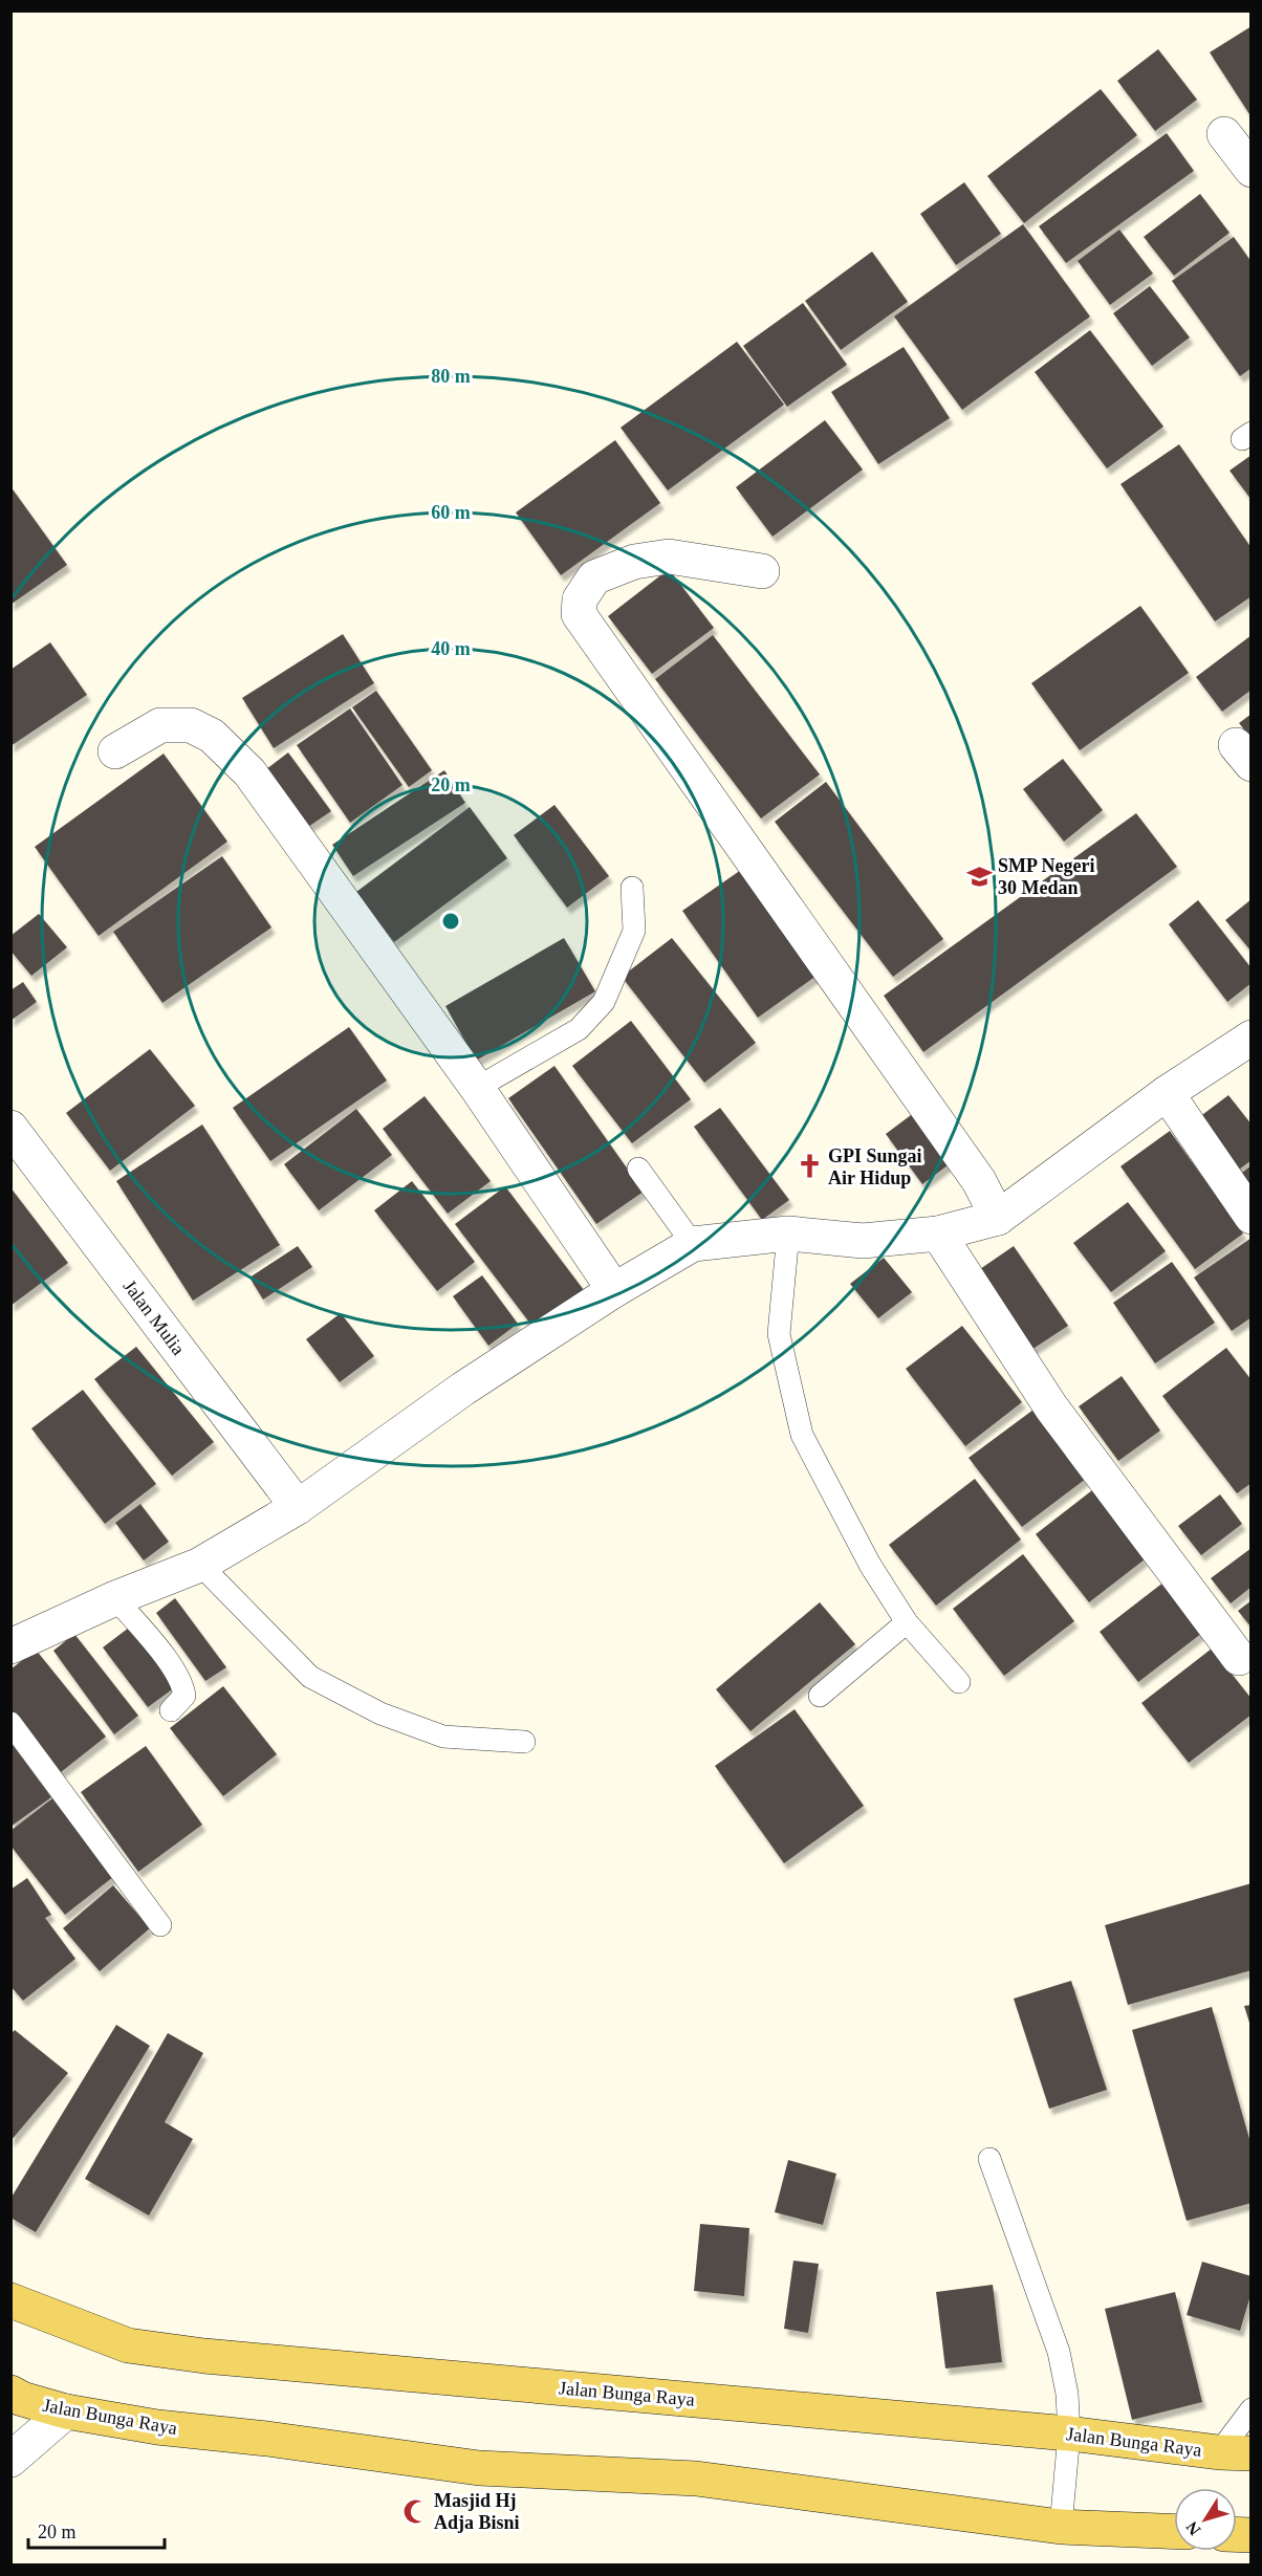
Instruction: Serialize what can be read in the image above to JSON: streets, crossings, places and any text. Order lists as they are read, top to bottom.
{
  "streets": {
    "main road": ["Jalan Bunga Raya"],
    "street": ["Jalan Mulia"]
  },
  "places": {
    "school or university": ["SMP Negeri 30 Medan"],
    "church": ["GPI Sungai Air Hidup"],
    "mosque": ["Masjid Hj Adja Bisni"]
  },
  "scale_bar": "20 m",
  "north": "bottom left",
  "rings": [
    "80 m",
    "60 m",
    "40 m",
    "20 m"
  ]
}
